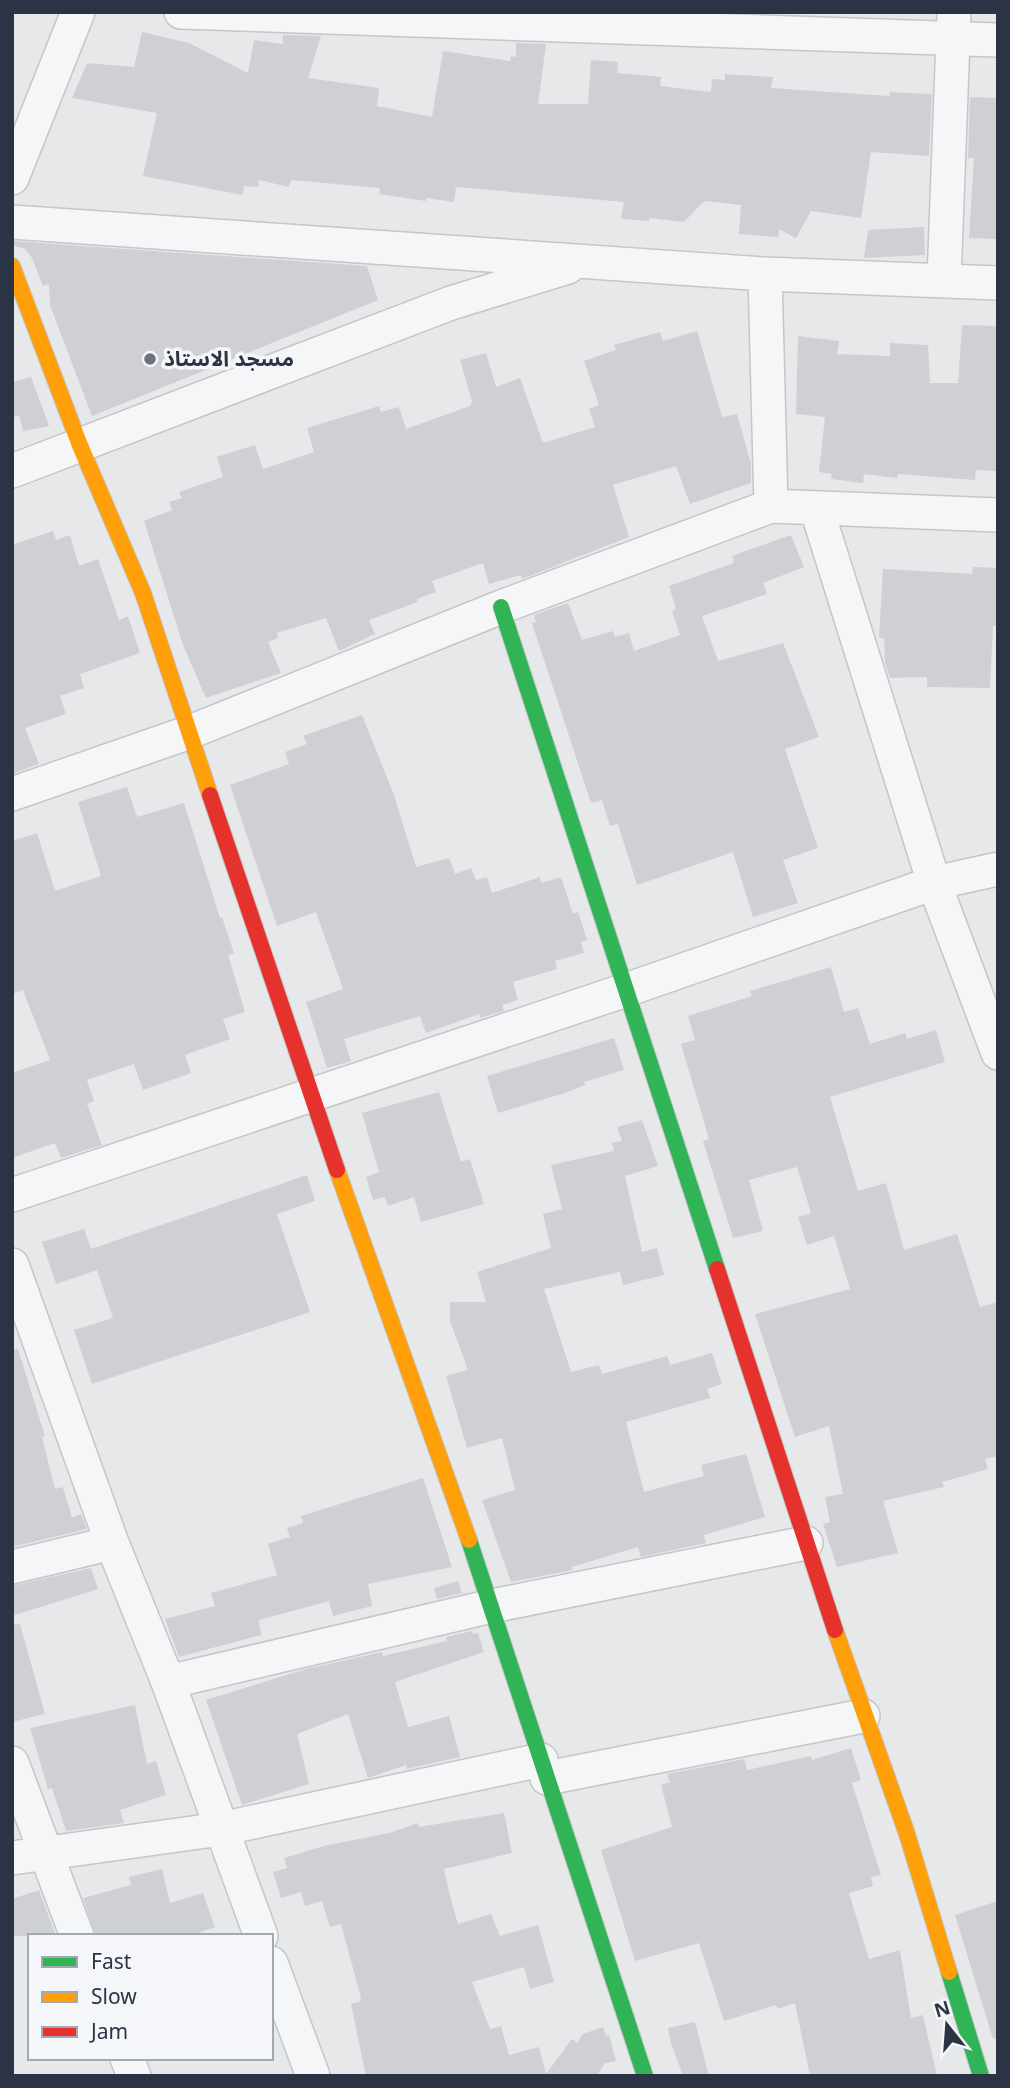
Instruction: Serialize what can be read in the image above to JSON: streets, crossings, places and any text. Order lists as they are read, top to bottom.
{
  "places": ["مسجد الاستاذ"],
  "legend": ["Fast", "Slow", "Jam"],
  "north": "top"
}
